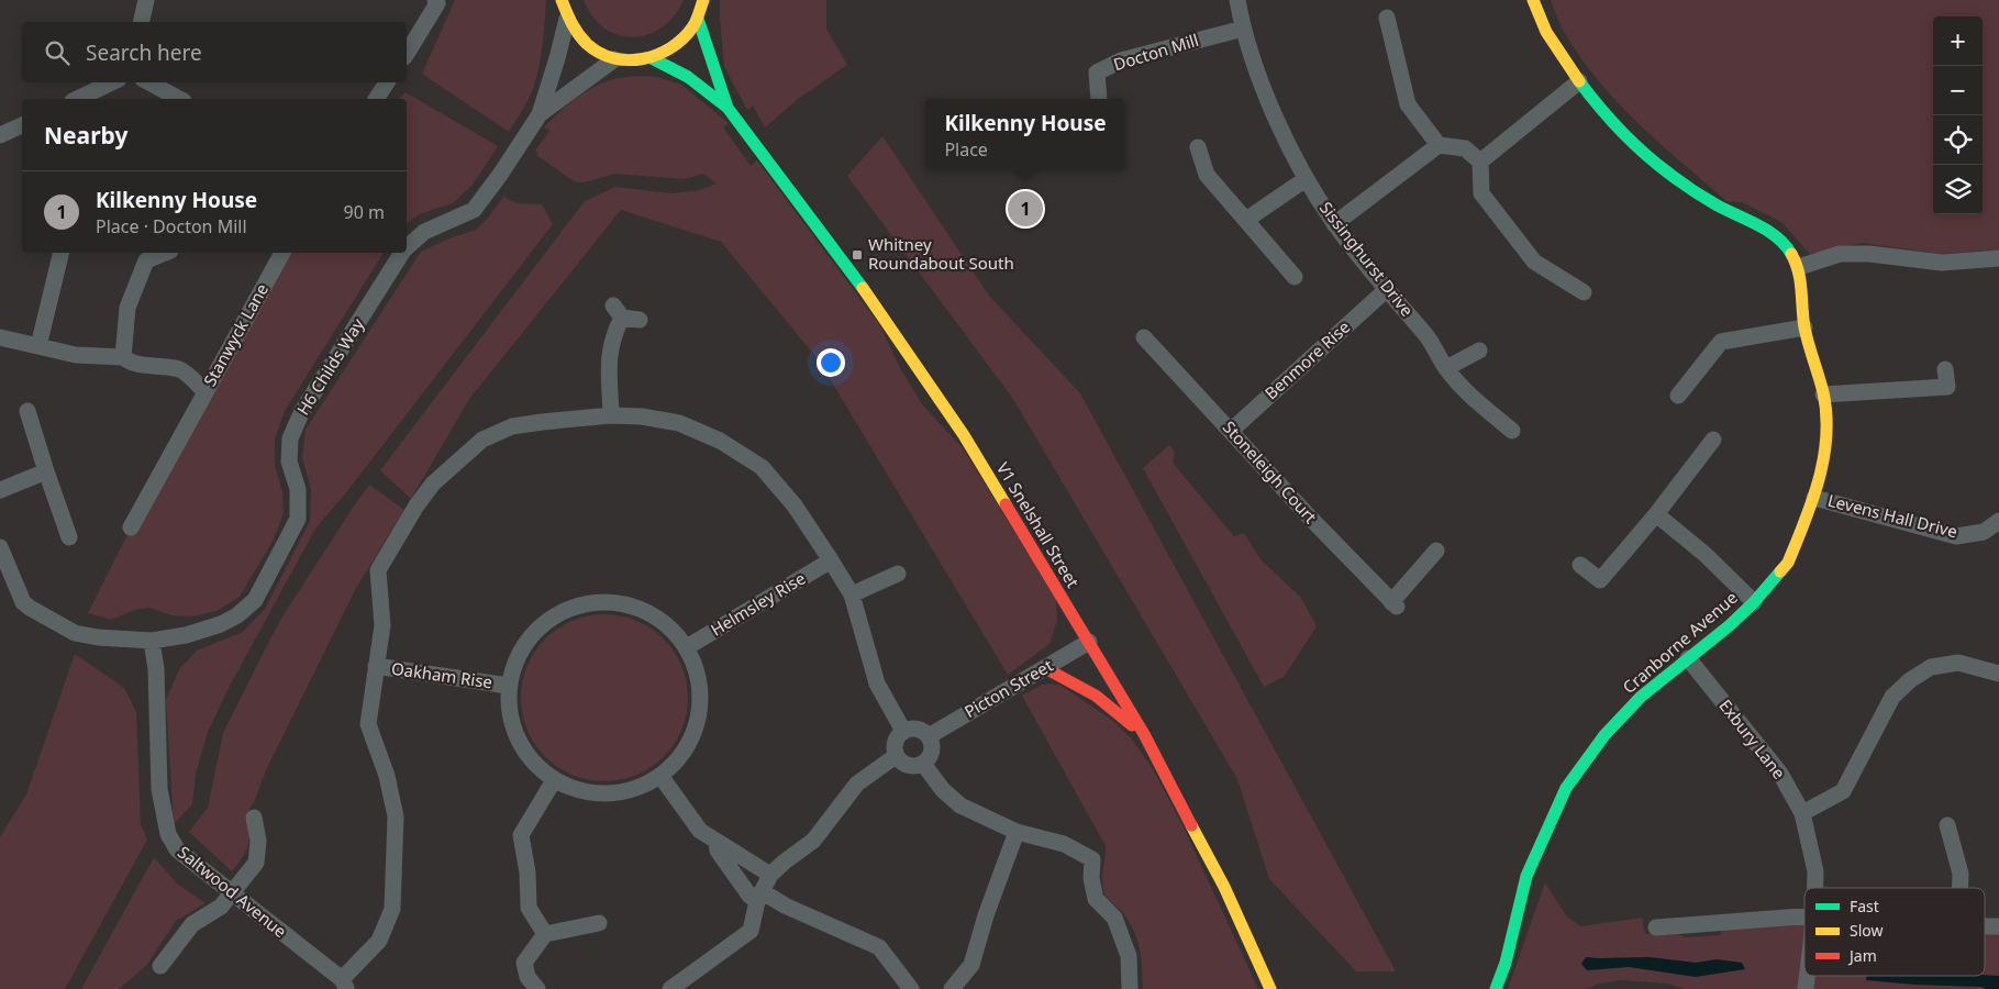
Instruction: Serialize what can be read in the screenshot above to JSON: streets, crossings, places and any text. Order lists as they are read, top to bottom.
{
  "streets": {
    "street": [
      "Docton Mill",
      "Sissinghurst Drive",
      "Stanwyck Lane",
      "Benmore Rise",
      "H6 Childs Way",
      "Stoneleigh Court",
      "Levens Hall Drive",
      "V1 Snelshall Street",
      "Helmsley Rise",
      "Cranborne Avenue",
      "Oakham Rise",
      "Picton Street",
      "Exbury Lane",
      "Saltwood Avenue"
    ]
  },
  "crossings": [
    ["Docton Mill", "Sissinghurst Drive"],
    ["Sissinghurst Drive", "Benmore Rise"],
    ["Benmore Rise", "Stoneleigh Court"],
    ["H6 Childs Way", "Saltwood Avenue"],
    ["Levens Hall Drive", "Cranborne Avenue"],
    ["V1 Snelshall Street", "Picton Street"],
    ["Helmsley Rise", "Oakham Rise"],
    ["Cranborne Avenue", "Exbury Lane"]
  ],
  "places": {
    "transit": ["Whitney Roundabout South"]
  },
  "legend": ["Fast", "Slow", "Jam"],
  "page": {
    "map_buttons": ["+", "−"],
    "search": "Search here",
    "popup": ["Kilkenny House", "Place"],
    "heading": "Nearby",
    "list": [
      {
        "mark": "1",
        "name": "Kilkenny House",
        "note": "Place · Docton Mill",
        "value": "90 m"
      }
    ],
    "pins": "1"
  }
}
